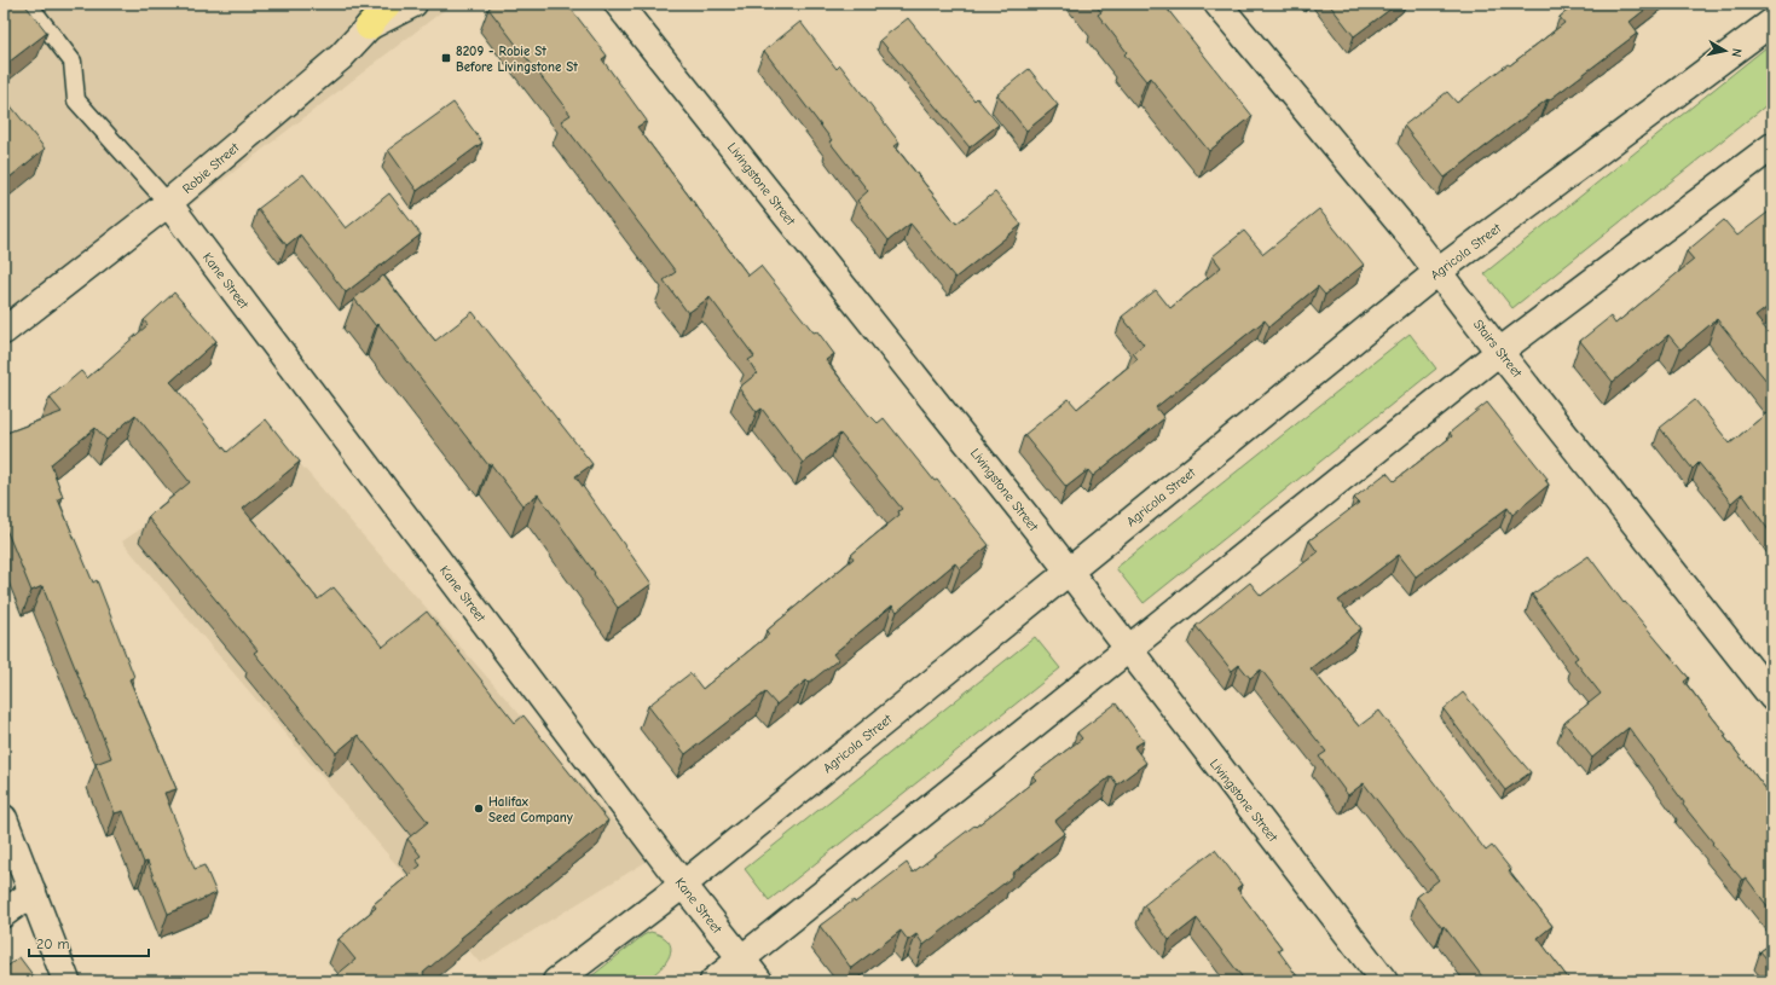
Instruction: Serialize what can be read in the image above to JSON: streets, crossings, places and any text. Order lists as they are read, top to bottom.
{
  "streets": {
    "street": [
      "Robie Street",
      "Livingstone Street",
      "Agricola Street",
      "Kane Street",
      "Stairs Street"
    ]
  },
  "crossings": [
    ["Robie Street", "Kane Street"],
    ["Livingstone Street", "Agricola Street"],
    ["Agricola Street", "Kane Street"],
    ["Agricola Street", "Stairs Street"]
  ],
  "places": {
    "transit": ["8209 - Robie St Before Livingstone St"],
    "other": ["Halifax Seed Company"]
  },
  "scale_bar": "20 m",
  "north": "right"
}
